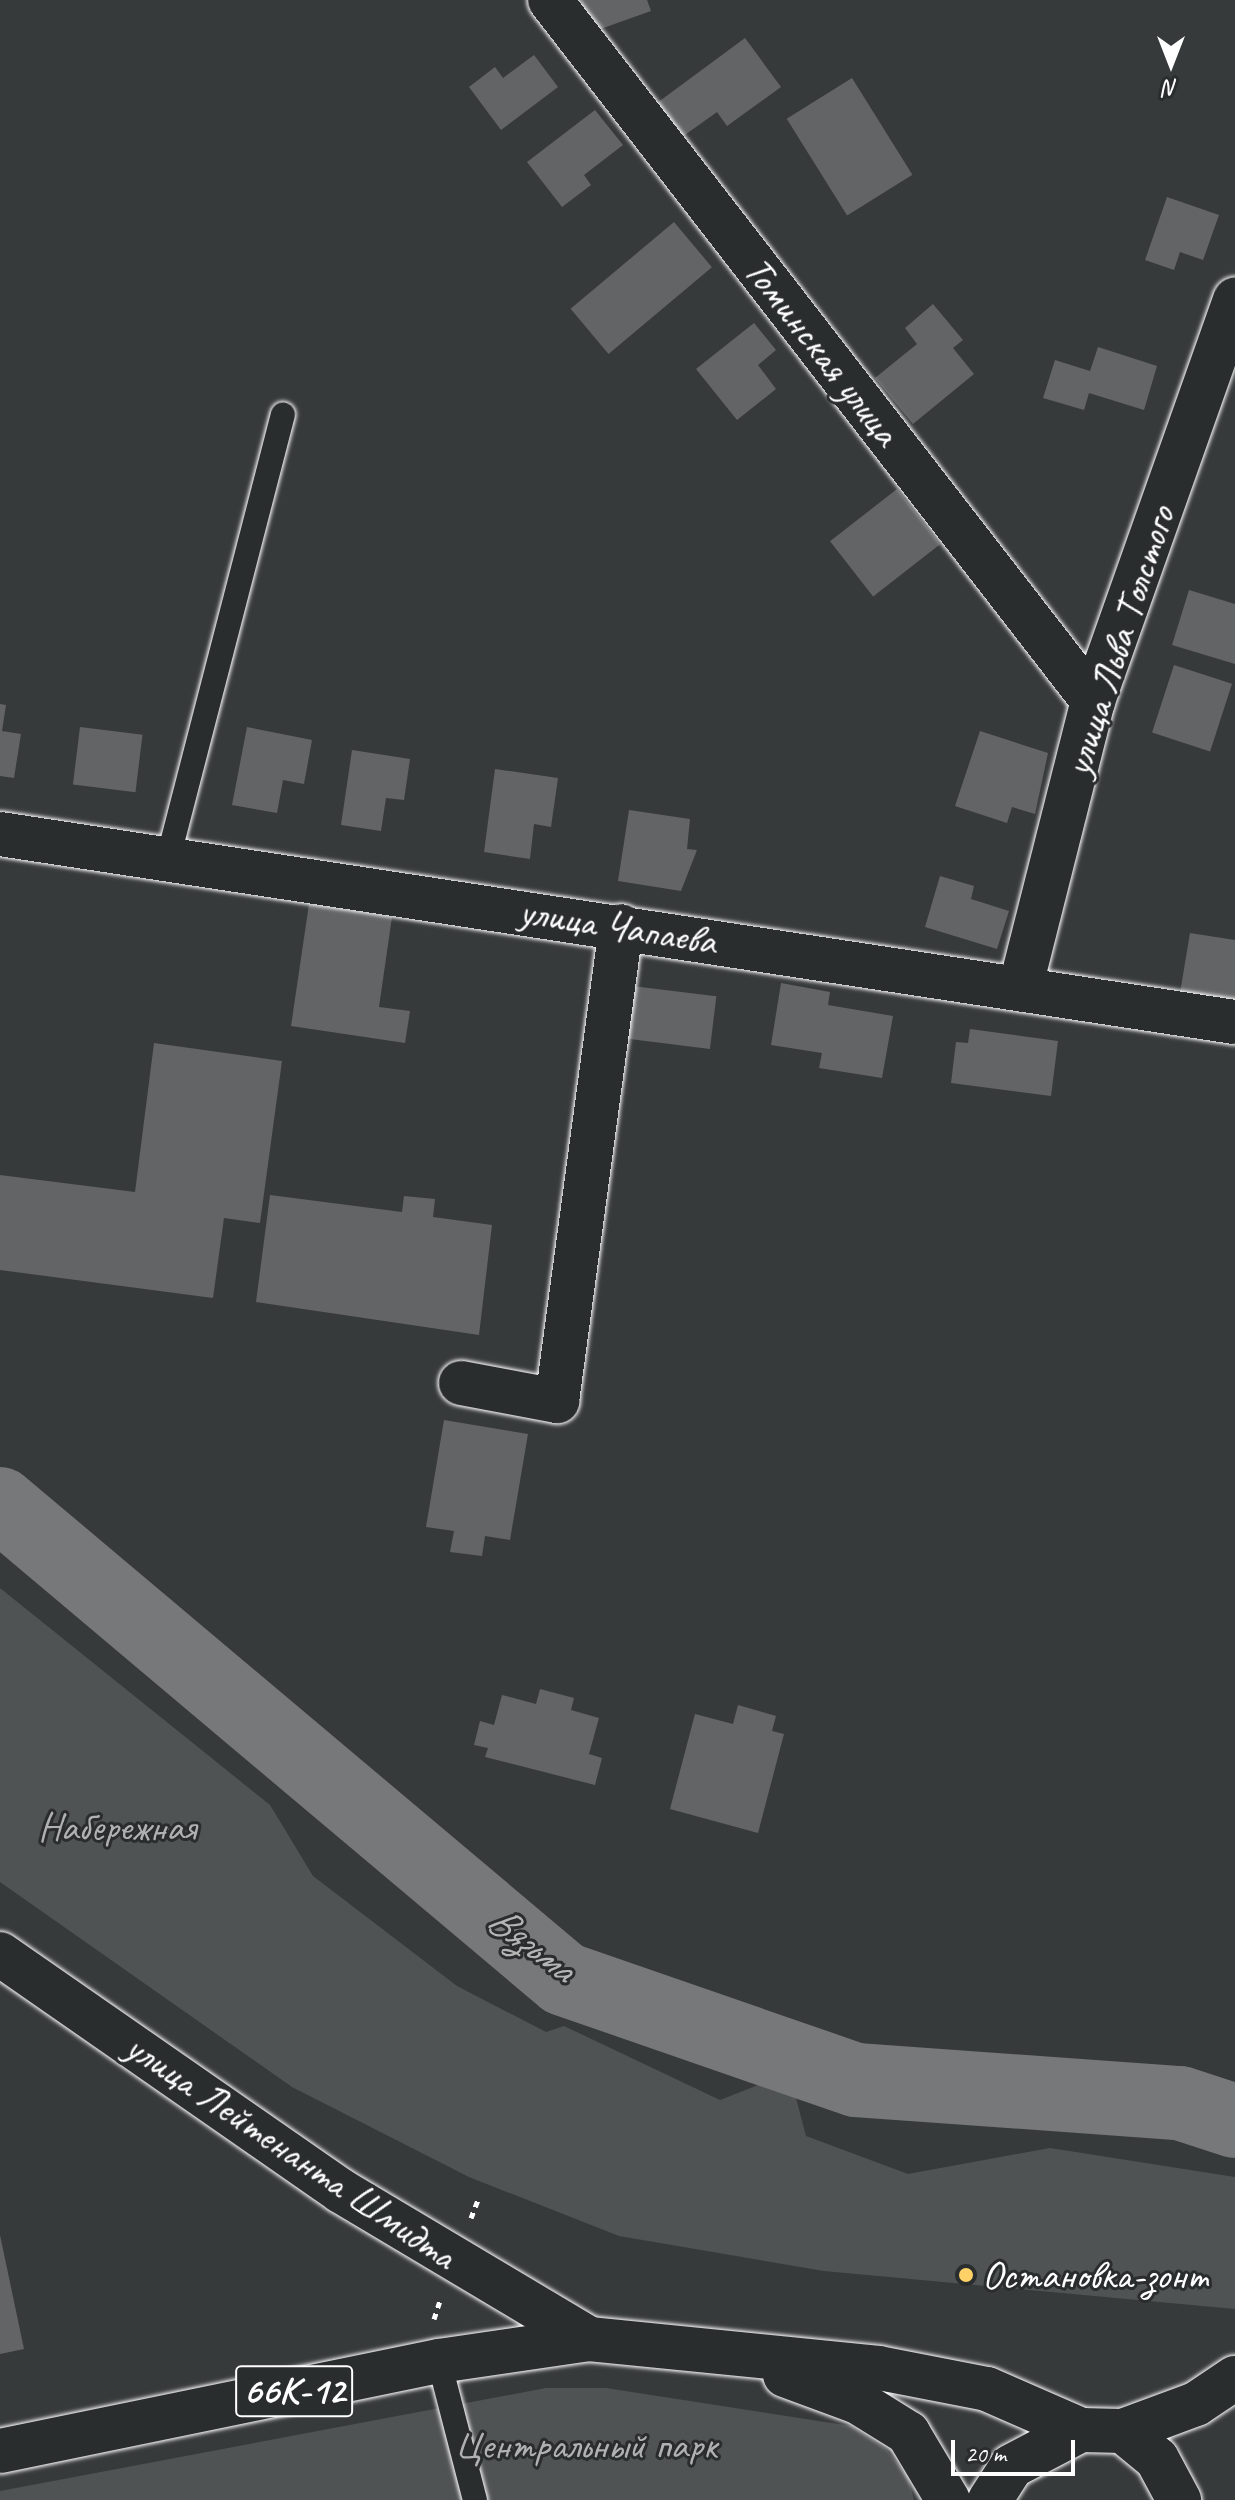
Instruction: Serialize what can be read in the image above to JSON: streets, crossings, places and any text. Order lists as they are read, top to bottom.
{
  "streets": {
    "street": [
      "Томинская улица",
      "улица Льва Толстого",
      "улица Чапаева",
      "улица Лейтенанта Шмидта",
      "66К-12"
    ]
  },
  "crossings": [
    ["Томинская улица", "улица Льва Толстого"],
    ["улица Льва Толстого", "улица Чапаева"],
    ["улица Лейтенанта Шмидта", "66К-12"]
  ],
  "water": ["Вязьма"],
  "parks": ["Набережная", "Центральный парк"],
  "places": ["Остановка-зонт"],
  "scale_bar": "20 m",
  "north": "bottom"
}
